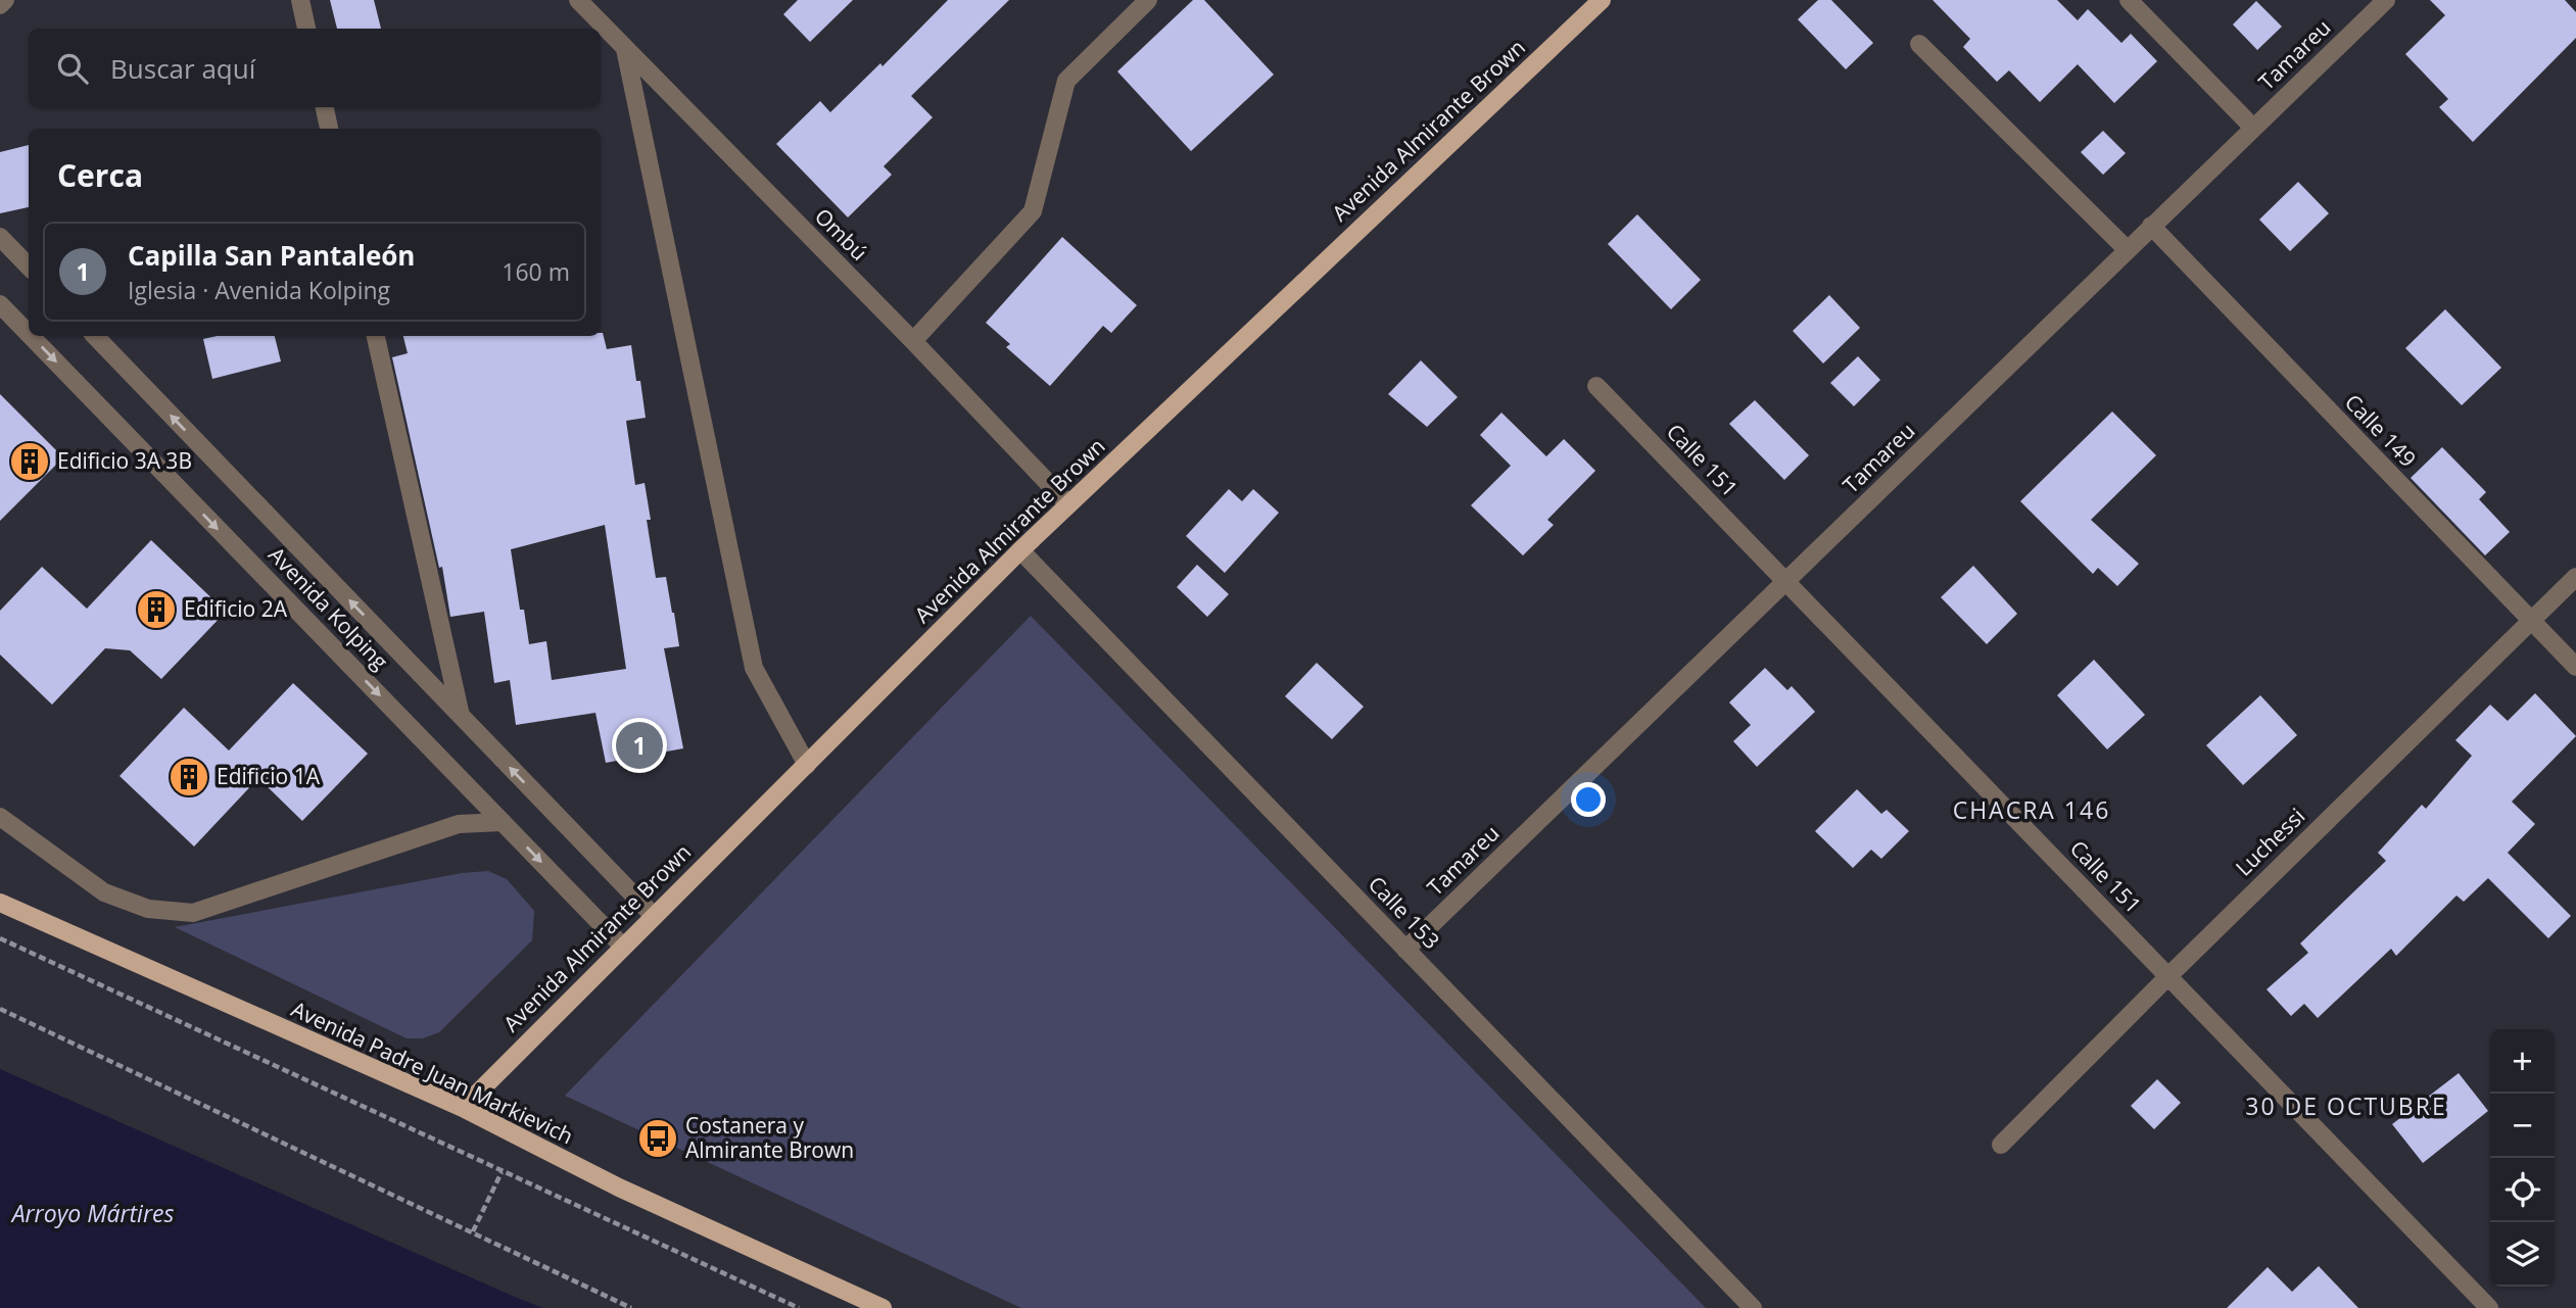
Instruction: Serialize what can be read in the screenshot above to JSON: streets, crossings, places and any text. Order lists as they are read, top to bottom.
{
  "streets": {
    "main road": ["Avenida Almirante Brown", "Avenida Padre Juan Markievich"],
    "street": [
      "Tamareu",
      "Ombú",
      "Calle 149",
      "Calle 151",
      "Avenida Kolping",
      "Luchessi",
      "Calle 153"
    ]
  },
  "crossings": [
    ["Tamareu", "Calle 149"],
    ["Tamareu", "Calle 151"],
    ["Tamareu", "Calle 153"],
    ["Avenida Almirante Brown", "Ombú"],
    ["Avenida Almirante Brown", "Avenida Kolping"],
    ["Avenida Almirante Brown", "Calle 153"],
    ["Avenida Almirante Brown", "Avenida Padre Juan Markievich"],
    ["Calle 149", "Luchessi"],
    ["Calle 151", "Luchessi"]
  ],
  "districts": ["CHACRA 146", "30 DE OCTUBRE"],
  "water": ["Arroyo Mártires"],
  "places": {
    "building": ["Edificio 3A 3B", "Edificio 2A", "Edificio 1A"],
    "bus stop": ["Costanera y Almirante Brown"]
  },
  "page": {
    "search": "Buscar aquí",
    "heading": "Cerca",
    "list": [
      {
        "mark": "1",
        "name": "Capilla San Pantaleón",
        "note": "Iglesia · Avenida Kolping",
        "value": "160 m"
      }
    ],
    "pins": "1",
    "map_buttons": ["+", "−"]
  }
}
